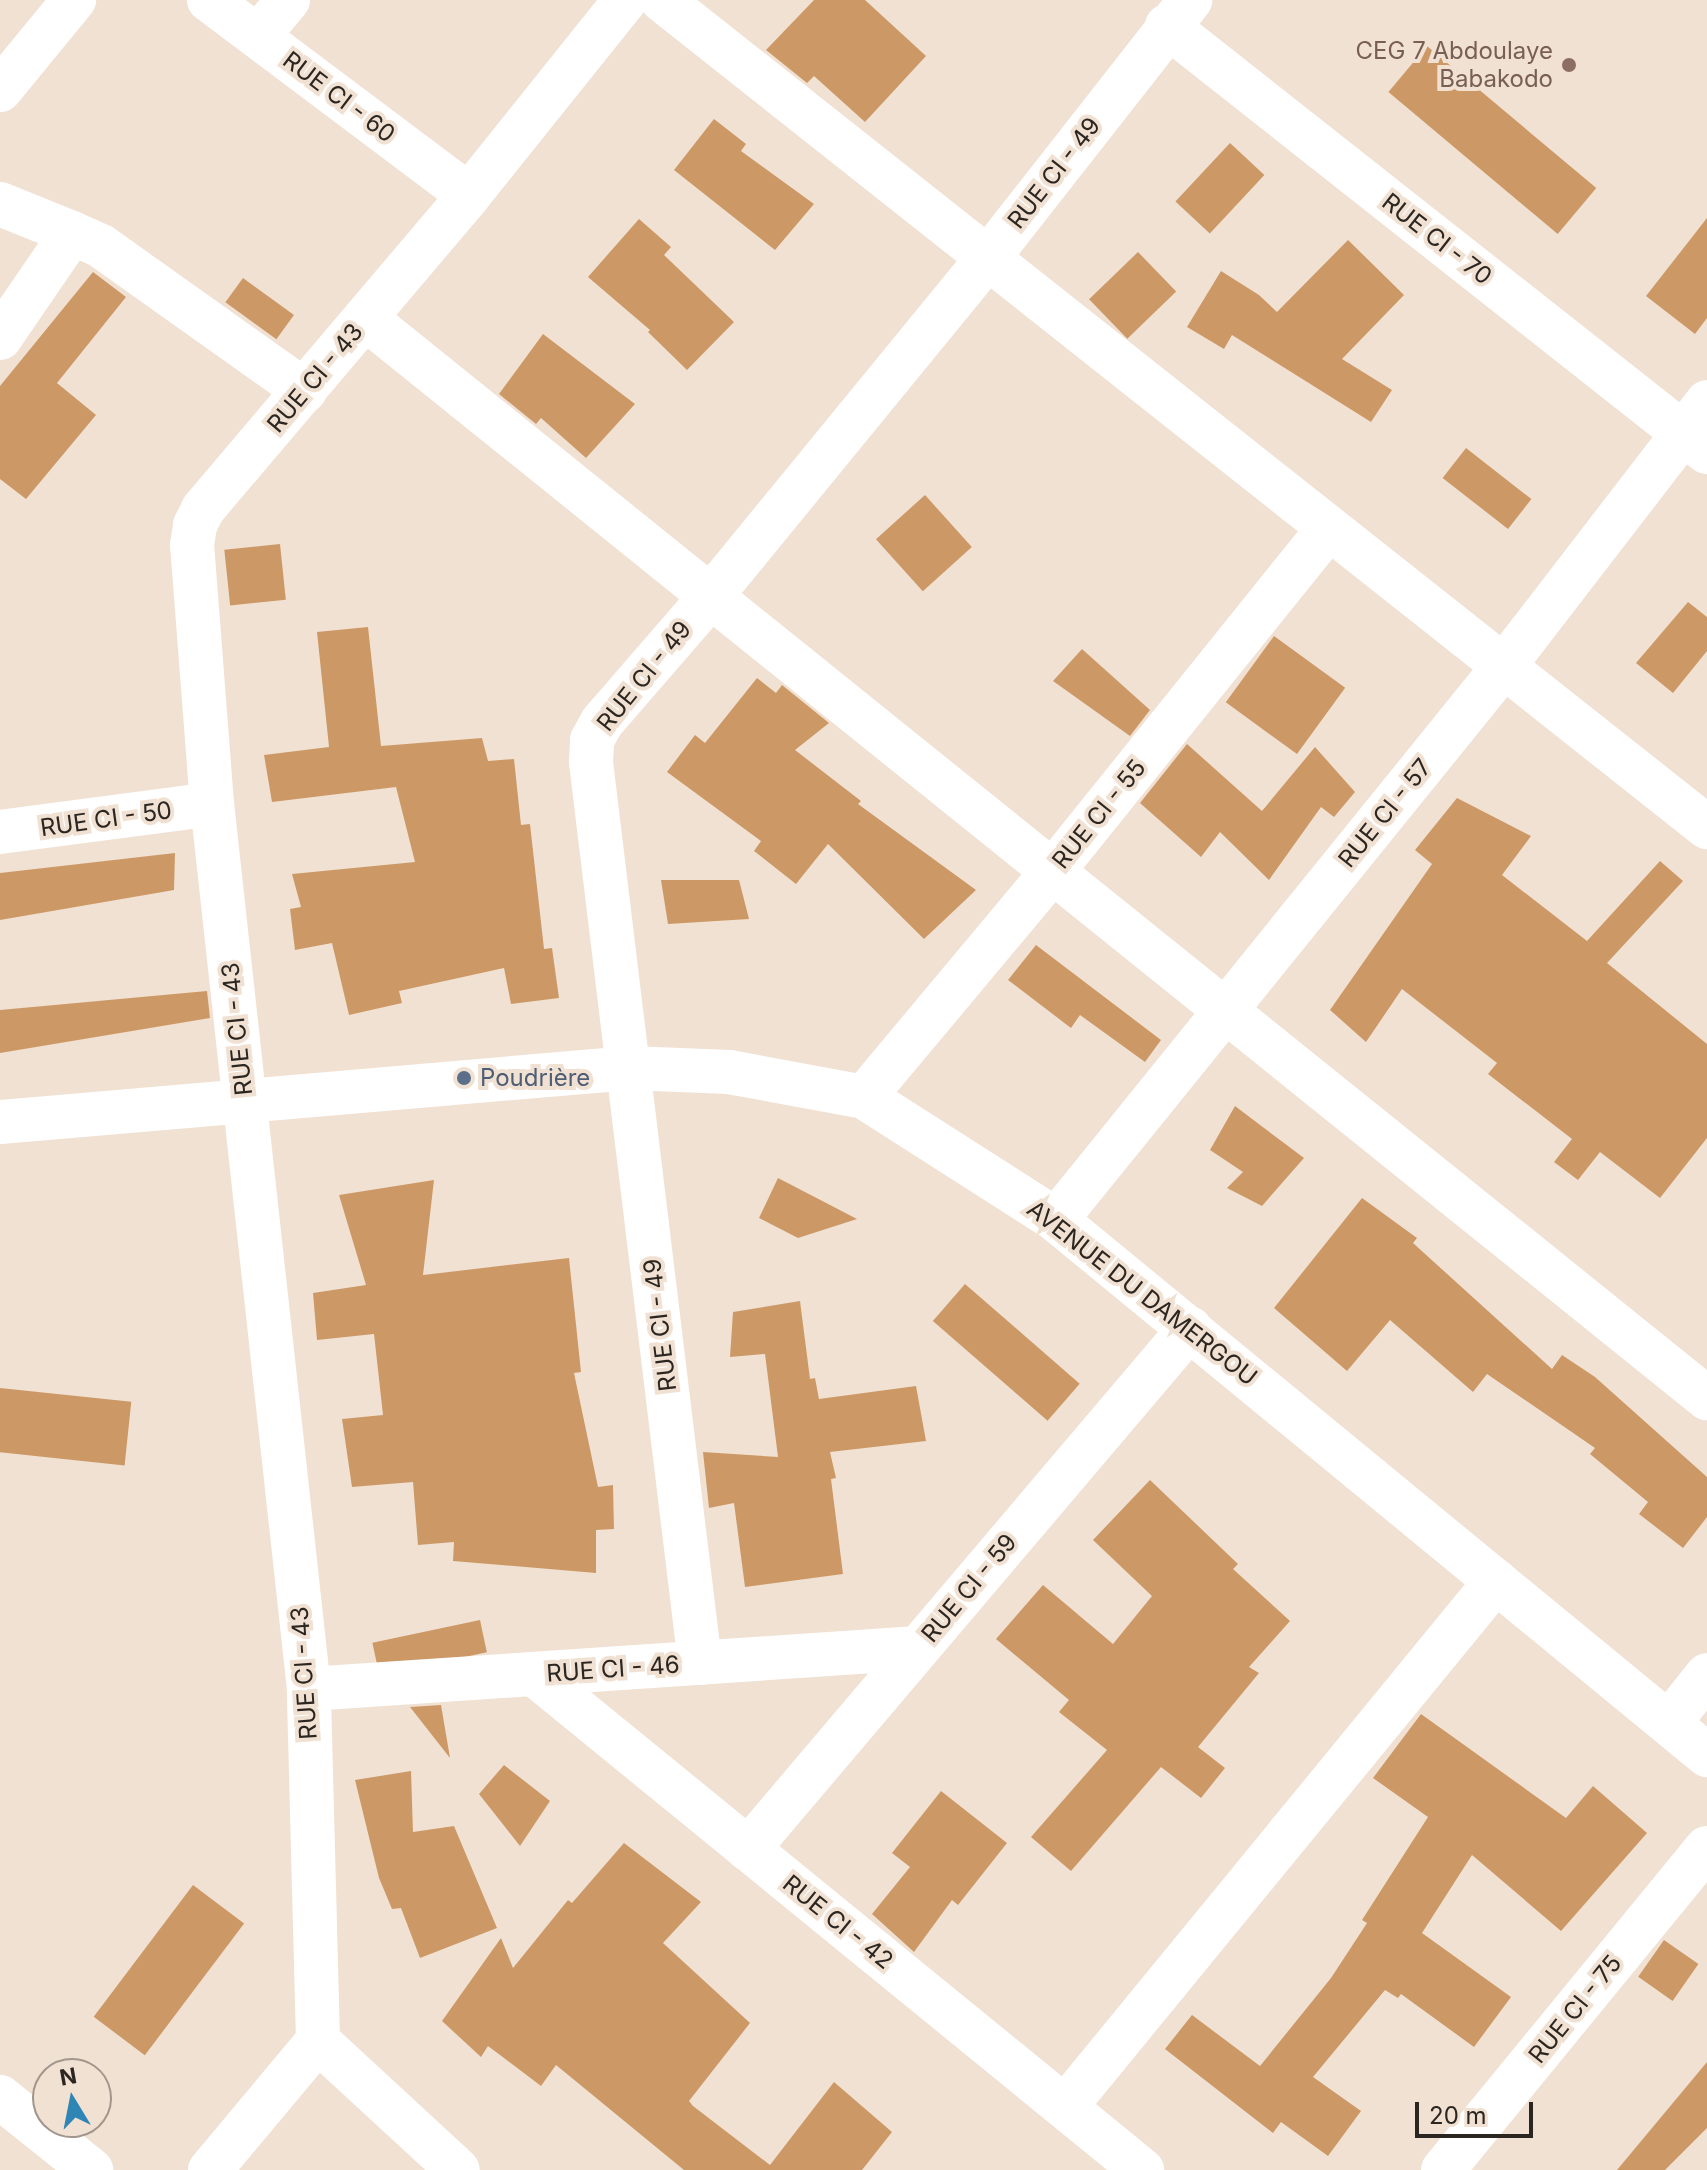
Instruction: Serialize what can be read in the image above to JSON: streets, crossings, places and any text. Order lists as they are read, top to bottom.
{
  "streets": {
    "street": [
      "RUE CI - 60",
      "RUE CI - 49",
      "RUE CI - 70",
      "RUE CI - 43",
      "RUE CI - 57",
      "RUE CI - 55",
      "RUE CI - 50",
      "AVENUE DU DAMERGOU",
      "RUE CI - 59",
      "RUE CI - 46",
      "RUE CI - 42",
      "RUE CI - 75"
    ]
  },
  "crossings": [
    ["RUE CI - 60", "RUE CI - 43"],
    ["RUE CI - 49", "RUE CI - 70"],
    ["RUE CI - 49", "AVENUE DU DAMERGOU"],
    ["RUE CI - 49", "RUE CI - 46"],
    ["RUE CI - 70", "RUE CI - 57"],
    ["RUE CI - 43", "RUE CI - 50"],
    ["RUE CI - 43", "AVENUE DU DAMERGOU"],
    ["RUE CI - 43", "RUE CI - 46"],
    ["RUE CI - 57", "AVENUE DU DAMERGOU"],
    ["RUE CI - 55", "AVENUE DU DAMERGOU"],
    ["AVENUE DU DAMERGOU", "RUE CI - 59"],
    ["RUE CI - 59", "RUE CI - 46"],
    ["RUE CI - 59", "RUE CI - 42"],
    ["RUE CI - 46", "RUE CI - 42"]
  ],
  "places": ["CEG 7 Abdoulaye Babakodo", "Poudrière"],
  "scale_bar": "20 m",
  "north": "top"
}
